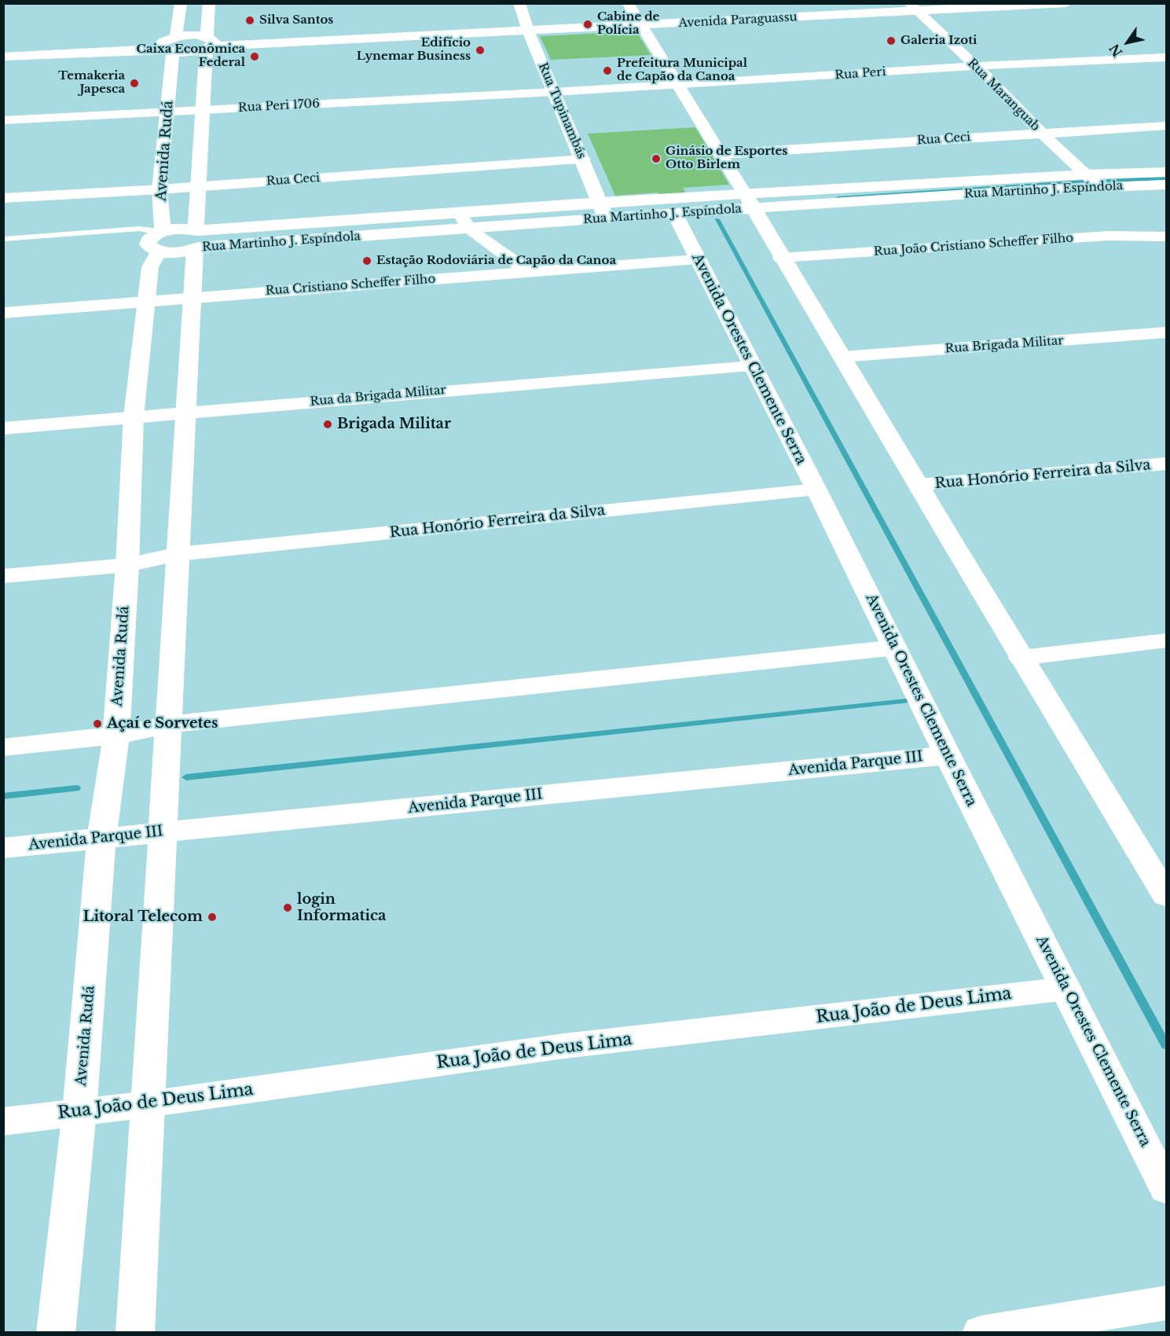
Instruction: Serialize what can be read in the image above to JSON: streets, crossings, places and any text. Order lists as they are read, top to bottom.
{
  "streets": {
    "main road": [
      "Avenida Paraguassu",
      "Rua Tupinambás",
      "Avenida Rudá",
      "Rua Martinho J. Espíndola",
      "Avenida Orestes Clemente Serra",
      "Avenida Parque III"
    ],
    "street": [
      "Rua Peri",
      "Rua Maranguab",
      "Rua Peri 1706",
      "Rua Ceci",
      "Rua João Cristiano Scheffer Filho",
      "Rua Cristiano Scheffer Filho",
      "Rua Brigada Militar",
      "Rua da Brigada Militar",
      "Rua Honório Ferreira da Silva",
      "Rua João de Deus Lima"
    ]
  },
  "crossings": [
    ["Avenida Paraguassu", "Rua Maranguab"],
    ["Avenida Paraguassu", "Rua Tupinambás"],
    ["Avenida Paraguassu", "Avenida Rudá"],
    ["Rua Peri", "Rua Maranguab"],
    ["Rua Peri", "Rua Peri 1706"],
    ["Rua Peri", "Rua Tupinambás"],
    ["Rua Maranguab", "Rua Ceci"],
    ["Rua Maranguab", "Rua Martinho J. Espíndola"],
    ["Rua Peri 1706", "Rua Tupinambás"],
    ["Rua Peri 1706", "Avenida Rudá"],
    ["Rua Tupinambás", "Rua Ceci"],
    ["Rua Tupinambás", "Rua Martinho J. Espíndola"],
    ["Rua Ceci", "Avenida Rudá"],
    ["Avenida Rudá", "Rua Martinho J. Espíndola"],
    ["Avenida Rudá", "Rua Cristiano Scheffer Filho"],
    ["Avenida Rudá", "Rua da Brigada Militar"],
    ["Avenida Rudá", "Rua Honório Ferreira da Silva"],
    ["Avenida Rudá", "Avenida Parque III"],
    ["Avenida Rudá", "Rua João de Deus Lima"],
    ["Rua Martinho J. Espíndola", "Avenida Orestes Clemente Serra"],
    ["Rua Cristiano Scheffer Filho", "Avenida Orestes Clemente Serra"],
    ["Avenida Orestes Clemente Serra", "Rua da Brigada Militar"],
    ["Avenida Orestes Clemente Serra", "Rua Honório Ferreira da Silva"],
    ["Avenida Orestes Clemente Serra", "Avenida Parque III"],
    ["Avenida Orestes Clemente Serra", "Rua João de Deus Lima"]
  ],
  "places": [
    "Silva Santos",
    "Cabine de Polícia",
    "Galeria Izoti",
    "Edifício Lynemar Business",
    "Caixa Econômica Federal",
    "Prefeitura Municipal de Capão da Canoa",
    "Temakeria Japesca",
    "Ginásio de Esportes Otto Birlem",
    "Estação Rodoviária de Capão da Canoa",
    "Brigada Militar",
    "Açaí e Sorvetes",
    "login Informatica",
    "Litoral Telecom"
  ],
  "north": "bottom left"
}
